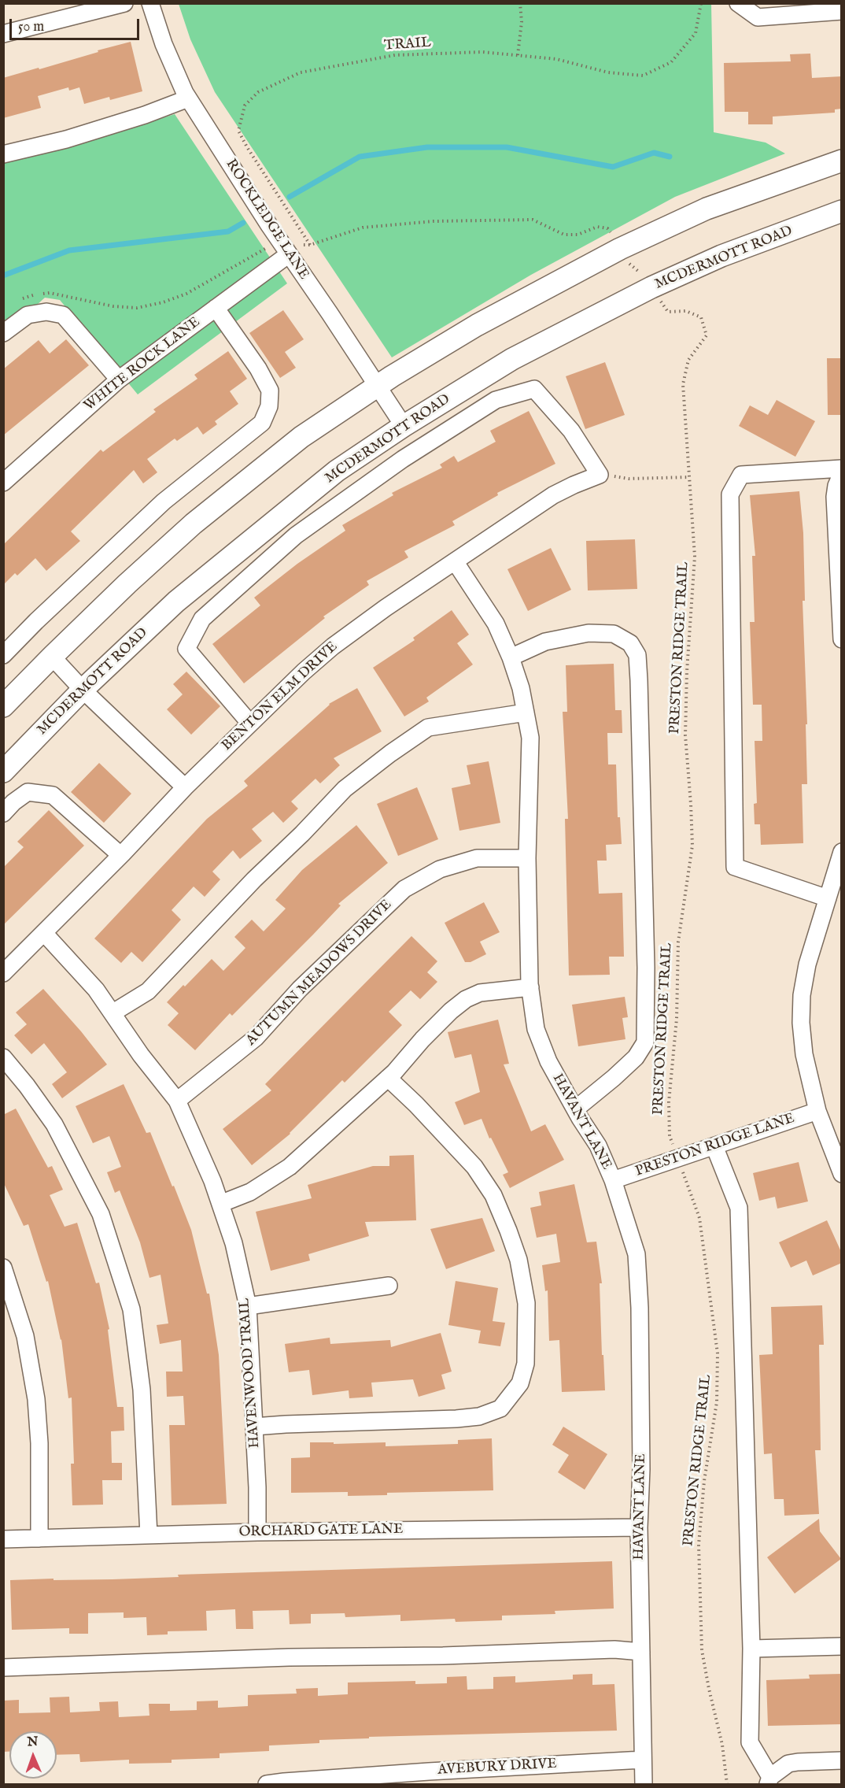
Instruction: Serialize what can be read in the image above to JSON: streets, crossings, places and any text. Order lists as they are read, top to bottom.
{
  "streets": {
    "main road": ["MCDERMOTT ROAD"],
    "street": [
      "ROCKLEDGE LANE",
      "WHITE ROCK LANE",
      "BENTON ELM DRIVE",
      "AUTUMN MEADOWS DRIVE",
      "HAVANT LANE",
      "PRESTON RIDGE LANE",
      "HAVENWOOD TRAIL",
      "ORCHARD GATE LANE",
      "AVEBURY DRIVE"
    ],
    "path": ["TRAIL", "PRESTON RIDGE TRAIL"]
  },
  "crossings": [
    ["ROCKLEDGE LANE", "MCDERMOTT ROAD"],
    ["ROCKLEDGE LANE", "WHITE ROCK LANE"],
    ["PRESTON RIDGE TRAIL", "PRESTON RIDGE LANE"],
    ["BENTON ELM DRIVE", "HAVANT LANE"],
    ["BENTON ELM DRIVE", "HAVENWOOD TRAIL"],
    ["AUTUMN MEADOWS DRIVE", "HAVANT LANE"],
    ["AUTUMN MEADOWS DRIVE", "HAVENWOOD TRAIL"],
    ["HAVANT LANE", "PRESTON RIDGE LANE"],
    ["HAVANT LANE", "ORCHARD GATE LANE"],
    ["HAVANT LANE", "AVEBURY DRIVE"],
    ["HAVENWOOD TRAIL", "ORCHARD GATE LANE"]
  ],
  "scale_bar": "50 m",
  "north": "top"
}
